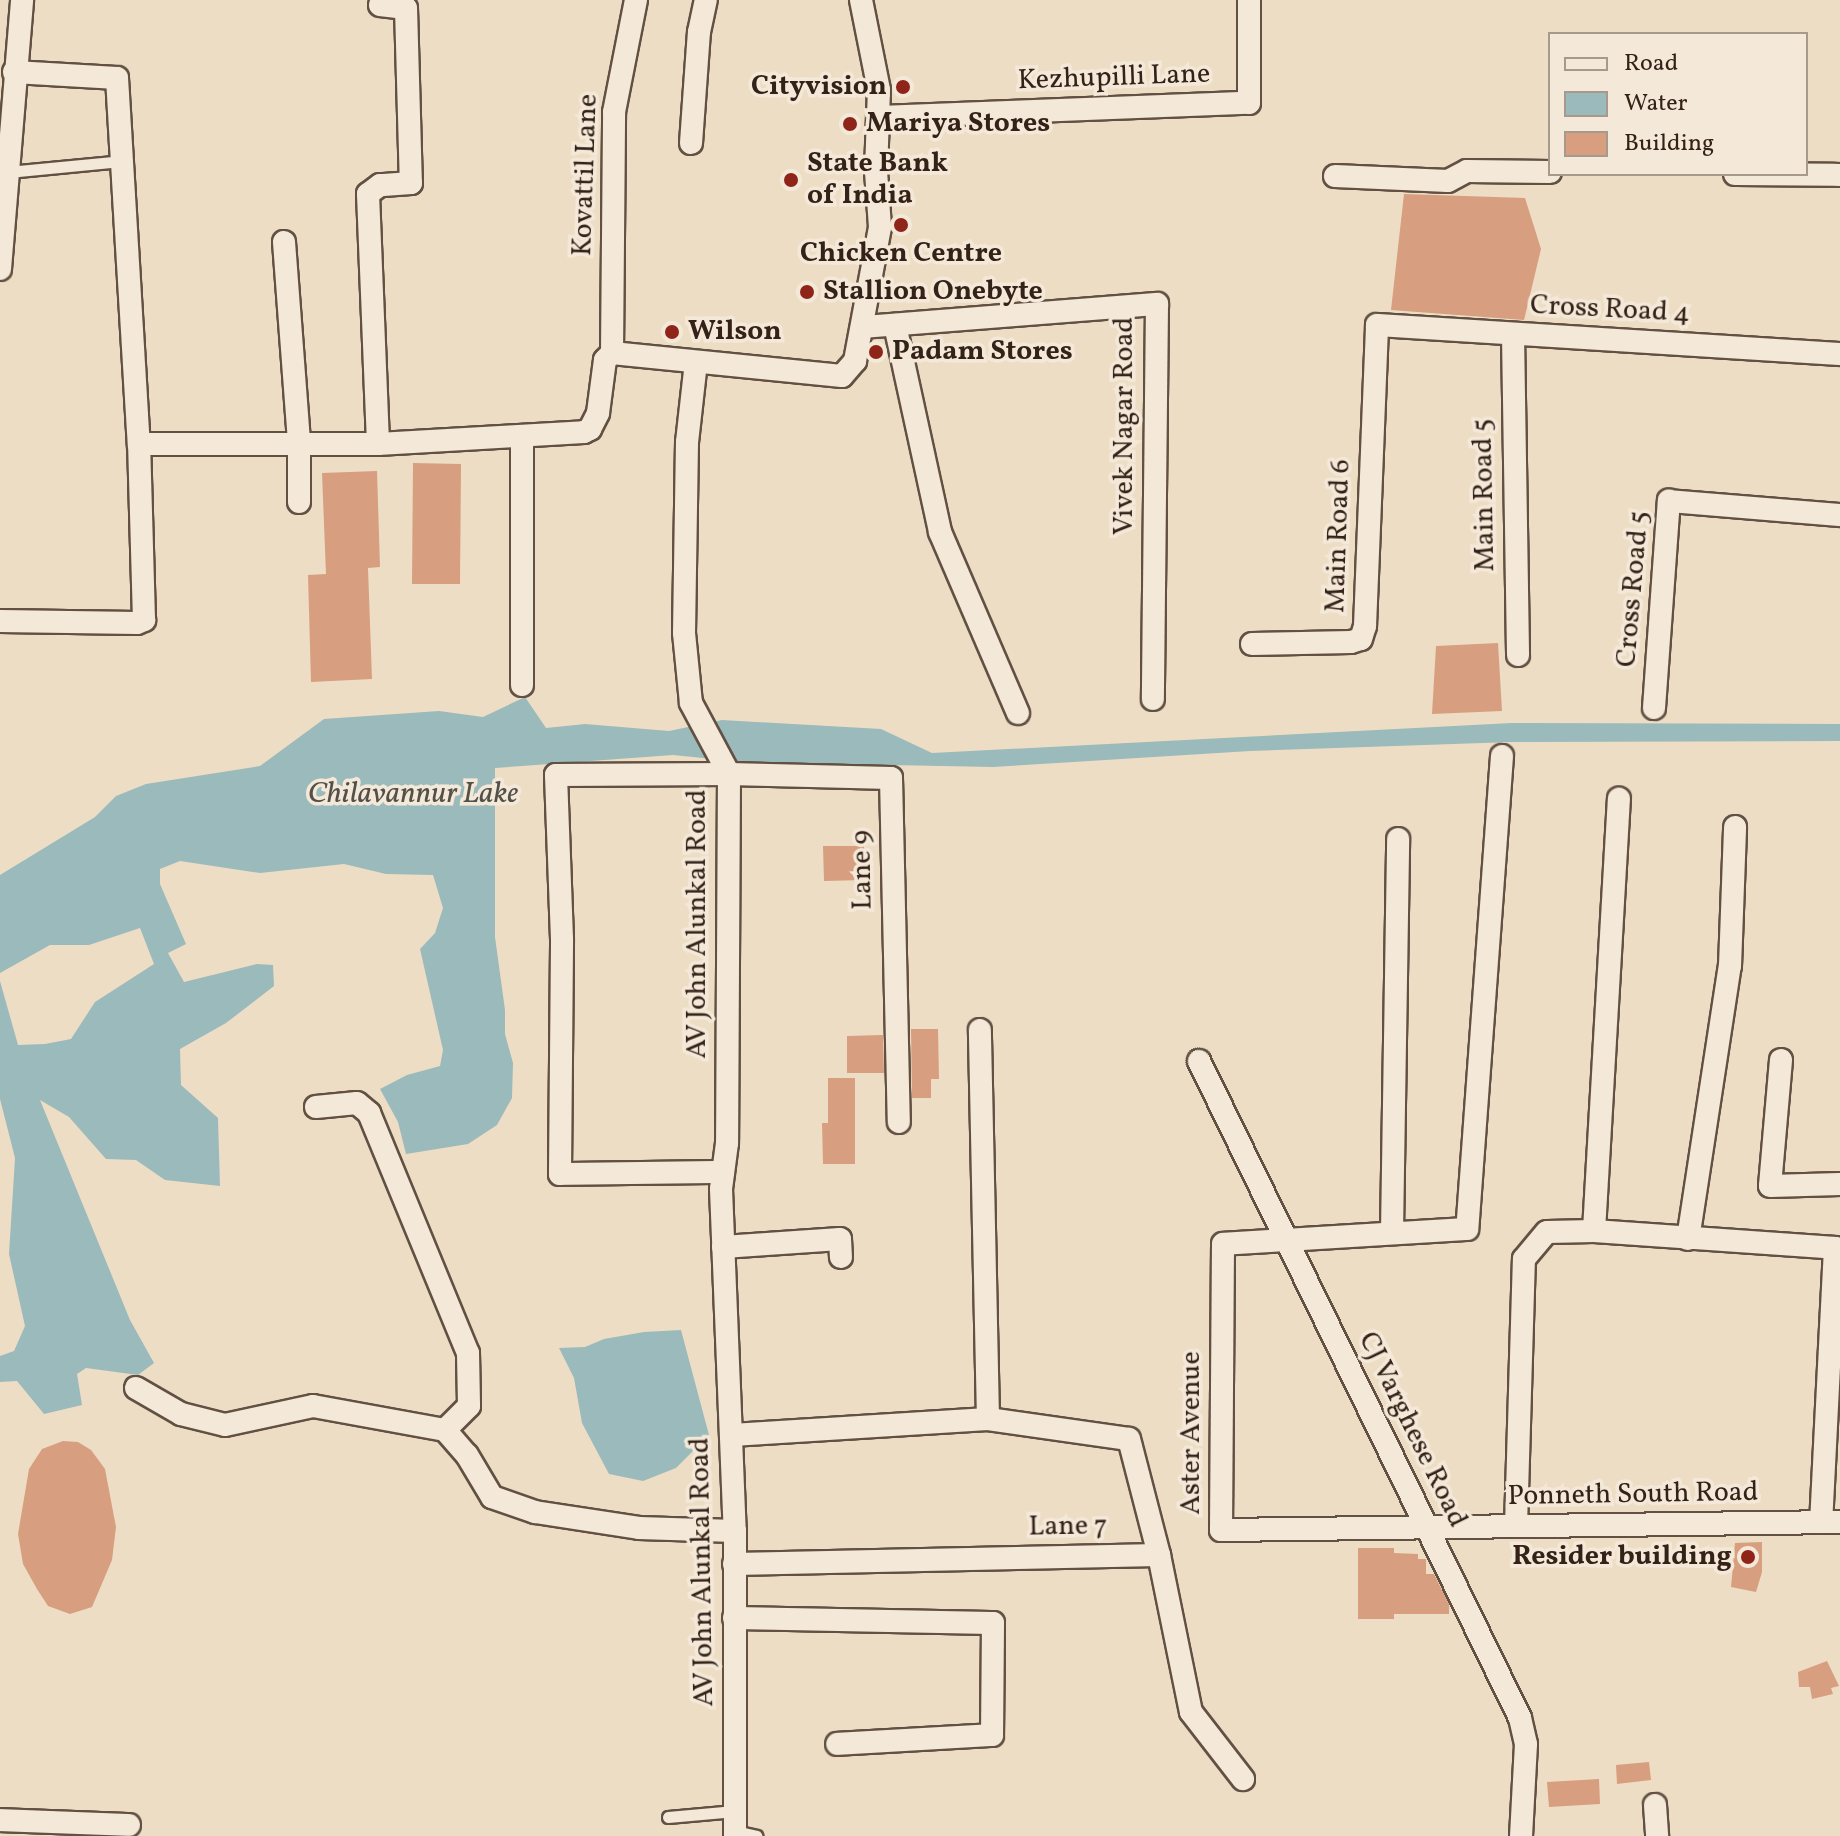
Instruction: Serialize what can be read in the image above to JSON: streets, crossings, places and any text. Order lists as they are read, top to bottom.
{
  "streets": {
    "street": [
      "Kezhupilli Lane",
      "Kovattil Lane",
      "Cross Road 4",
      "Vivek Nagar Road",
      "Main Road 5",
      "Main Road 6",
      "Cross Road 5",
      "Lane 9",
      "AV John Alunkal Road",
      "CJ Varghese Road",
      "Aster Avenue",
      "Ponneth South Road",
      "Lane 7"
    ]
  },
  "crossings": [
    ["Cross Road 4", "Main Road 5"],
    ["Cross Road 4", "Main Road 6"],
    ["Lane 9", "AV John Alunkal Road"],
    ["AV John Alunkal Road", "Lane 7"],
    ["CJ Varghese Road", "Aster Avenue"],
    ["CJ Varghese Road", "Ponneth South Road"],
    ["Aster Avenue", "Ponneth South Road"]
  ],
  "water": ["Chilavannur Lake"],
  "places": [
    "Cityvision",
    "Mariya Stores",
    "State Bank of India",
    "Chicken Centre",
    "Stallion Onebyte",
    "Wilson",
    "Padam Stores",
    "Resider building"
  ],
  "legend": ["Road", "Water", "Building"]
}
